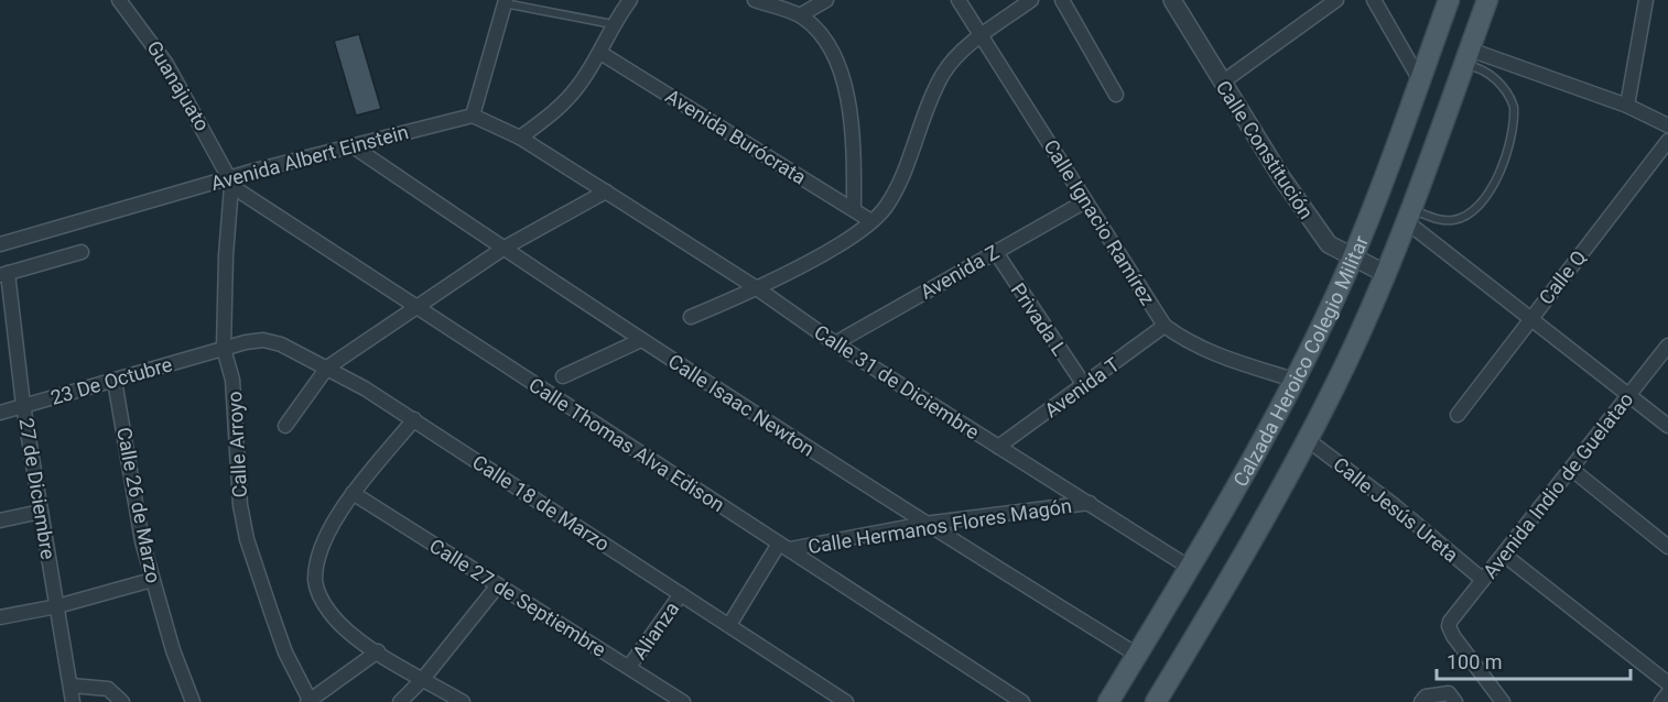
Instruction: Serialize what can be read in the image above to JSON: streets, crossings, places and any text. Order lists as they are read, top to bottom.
{
  "streets": {
    "main road": ["Calzada Heroico Colegio Militar"],
    "street": [
      "Guanajuato",
      "Avenida Burócrata",
      "Calle Constitución",
      "Avenida Albert Einstein",
      "Calle Ignacio Ramírez",
      "Avenida Z",
      "Calle Q",
      "Privada L",
      "23 De Octubre",
      "Calle 31 de Diciembre",
      "Avenida T",
      "Calle Isaac Newton",
      "Calle Arroyo",
      "Calle Thomas Alva Edison",
      "Avenida Indio de Guelatao",
      "27 de Diciembre",
      "Calle 18 de Marzo",
      "Calle 26 de Marzo",
      "Calle Jesús Ureta",
      "Calle Hermanos Flores Magón",
      "Calle 27 de Septiembre",
      "Alianza"
    ]
  },
  "crossings": [
    ["Guanajuato", "Avenida Albert Einstein"],
    ["Guanajuato", "Calle Arroyo"],
    ["Guanajuato", "Calle Thomas Alva Edison"],
    ["Calle Constitución", "Calzada Heroico Colegio Militar"],
    ["Avenida Albert Einstein", "Calle Isaac Newton"],
    ["Avenida Albert Einstein", "Calle Arroyo"],
    ["Avenida Albert Einstein", "Calle Thomas Alva Edison"],
    ["Calle Ignacio Ramírez", "Avenida Z"],
    ["Calle Ignacio Ramírez", "Calzada Heroico Colegio Militar"],
    ["Calle Ignacio Ramírez", "Avenida T"],
    ["Avenida Z", "Privada L"],
    ["Avenida Z", "Calle 31 de Diciembre"],
    ["Privada L", "Avenida T"],
    ["Calzada Heroico Colegio Militar", "Calle 31 de Diciembre"],
    ["Calzada Heroico Colegio Militar", "Calle Isaac Newton"],
    ["Calzada Heroico Colegio Militar", "Calle Jesús Ureta"],
    ["23 De Octubre", "Calle Arroyo"],
    ["23 De Octubre", "27 de Diciembre"],
    ["23 De Octubre", "Calle 18 de Marzo"],
    ["23 De Octubre", "Calle 26 de Marzo"],
    ["Calle 31 de Diciembre", "Avenida T"],
    ["Calle 31 de Diciembre", "Calle Hermanos Flores Magón"],
    ["Calle Isaac Newton", "Calle Hermanos Flores Magón"],
    ["Calle Arroyo", "Calle Thomas Alva Edison"],
    ["Calle Arroyo", "Calle 18 de Marzo"],
    ["Calle Thomas Alva Edison", "Calle Hermanos Flores Magón"],
    ["Avenida Indio de Guelatao", "Calle Jesús Ureta"],
    ["Calle 18 de Marzo", "Alianza"],
    ["Calle 27 de Septiembre", "Alianza"]
  ],
  "scale_bar": "100 m"
}
